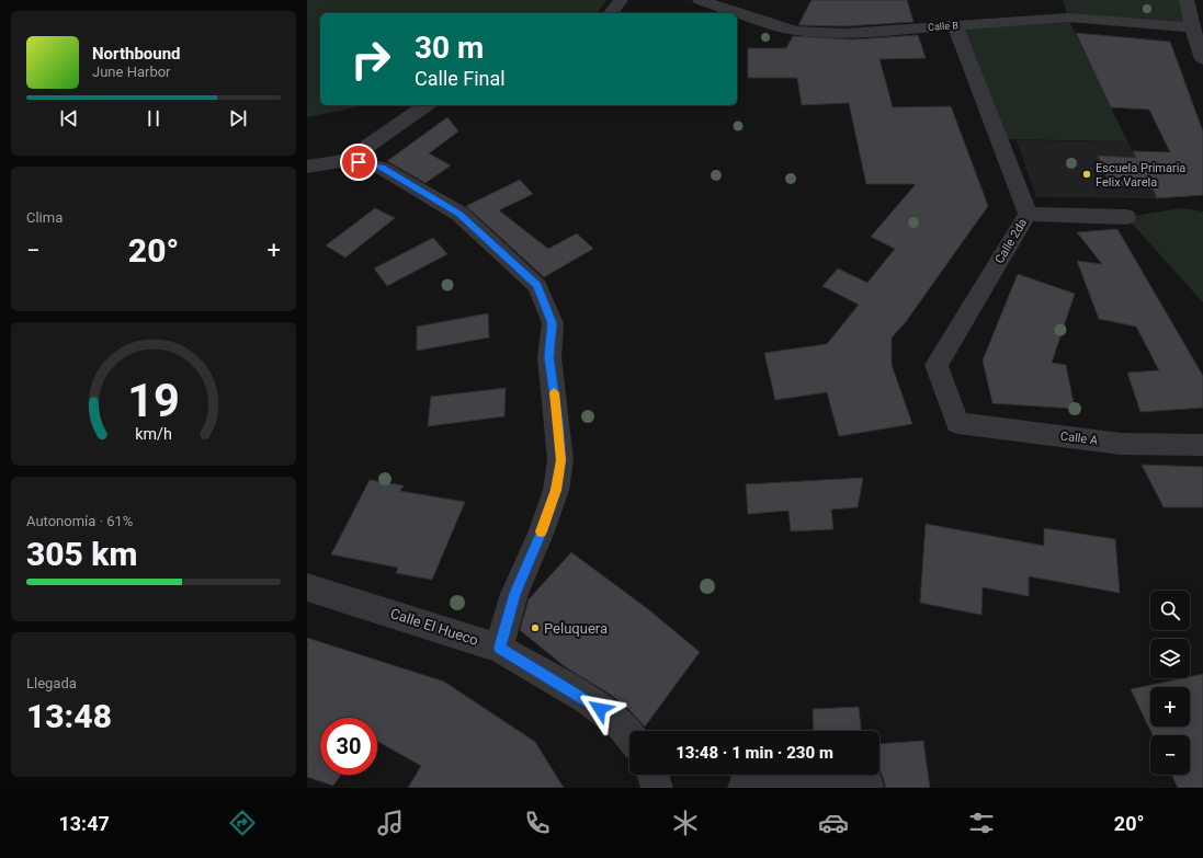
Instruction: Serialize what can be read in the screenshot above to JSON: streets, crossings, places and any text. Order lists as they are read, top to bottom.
{
  "streets": {
    "street": [
      "Calle B",
      "Calle 2da",
      "Calle A",
      "Calle El Hueco"
    ]
  },
  "crossings": [
    ["Calle B", "Calle 2da"],
    ["Calle 2da", "Calle A"]
  ],
  "places": ["Escuela Primaria Felix Varela", "Peluquera"],
  "page": {
    "turn": ["30 m", "Calle Final"],
    "song": ["Northbound", "June Harbor"],
    "tile": [
      "Clima",
      ["Autonomía · 61%", "305 km"],
      ["Llegada", "13:48"]
    ],
    "heat": ["−", "20°", "+"],
    "map_buttons": ["+", "−"],
    "limit": "30",
    "trip": "13:48 · 1 min · 230 m",
    "tabs": ["13:47", "20°"],
    "gauge": ["19", "km/h"]
  }
}
